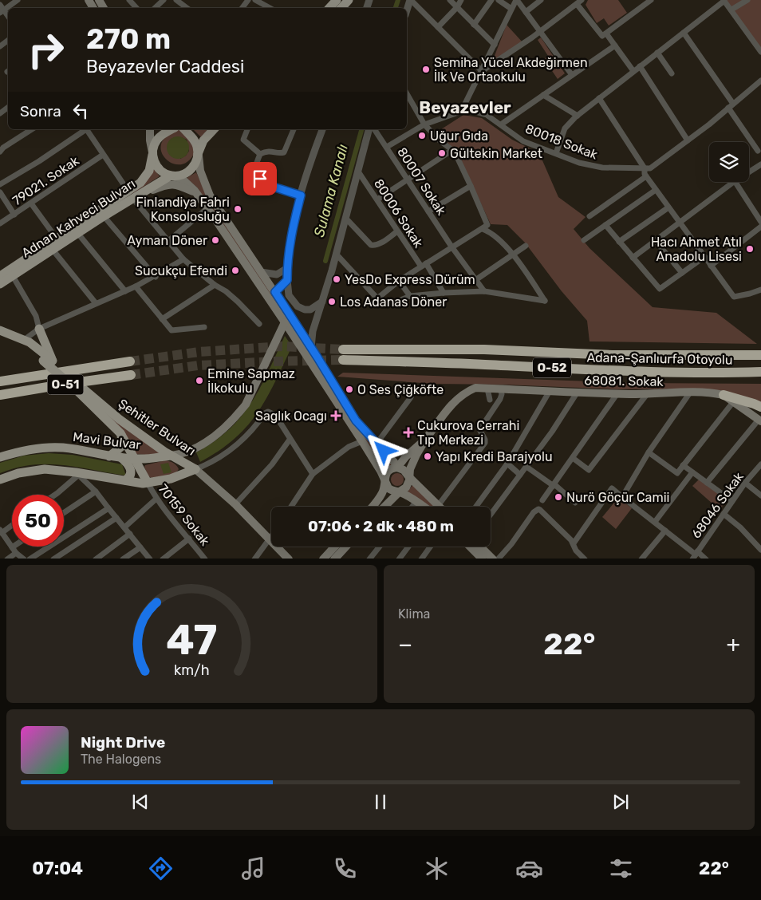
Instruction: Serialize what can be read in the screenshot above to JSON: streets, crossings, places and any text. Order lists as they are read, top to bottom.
{
  "streets": {
    "highway": ["Adana-Şanlıurfa Otoyolu", "O-52", "O-51"],
    "main road": [
      "Adnan Kahveci Bulvarı",
      "68081. Sokak",
      "Şehitler Bulvarı",
      "Mavi Bulvar"
    ],
    "street": [
      "80018 Sokak",
      "79021. Sokak",
      "80007 Sokak",
      "80006 Sokak",
      "68046 Sokak",
      "70159 Sokak"
    ]
  },
  "crossings": [
    ["80018 Sokak", "80007 Sokak"],
    ["Şehitler Bulvarı", "Mavi Bulvar"],
    ["Şehitler Bulvarı", "70159 Sokak"]
  ],
  "districts": ["Beyazevler"],
  "water": ["Sulama Kanalı"],
  "places": {
    "other": [
      "Semiha Yücel Akdeğirmen İlk Ve Ortaokulu",
      "Uğur Gıda",
      "Gültekin Market",
      "Finlandiya Fahri Konsolosluğu",
      "Ayman Döner",
      "Hacı Ahmet Atıl Anadolu Lisesi",
      "Sucukçu Efendi",
      "YesDo Express Dürüm",
      "Los Adanas Döner",
      "Emine Sapmaz İlkokulu",
      "O Ses Çiğköfte",
      "Yapı Kredi Barajyolu",
      "Nurö Göçür Camii"
    ],
    "health": ["Saglık Ocagı", "Cukurova Cerrahi Tıp Merkezi"]
  },
  "page": {
    "turn": ["270 m", "Beyazevler Caddesi"],
    "then": "Sonra",
    "limit": "50",
    "trip": "07:06 · 2 dk · 480 m",
    "tile": "Klima",
    "heat": ["−", "22°", "+"],
    "song": ["Night Drive", "The Halogens"],
    "tabs": ["07:04", "22°"],
    "gauge": ["47", "km/h"]
  }
}
